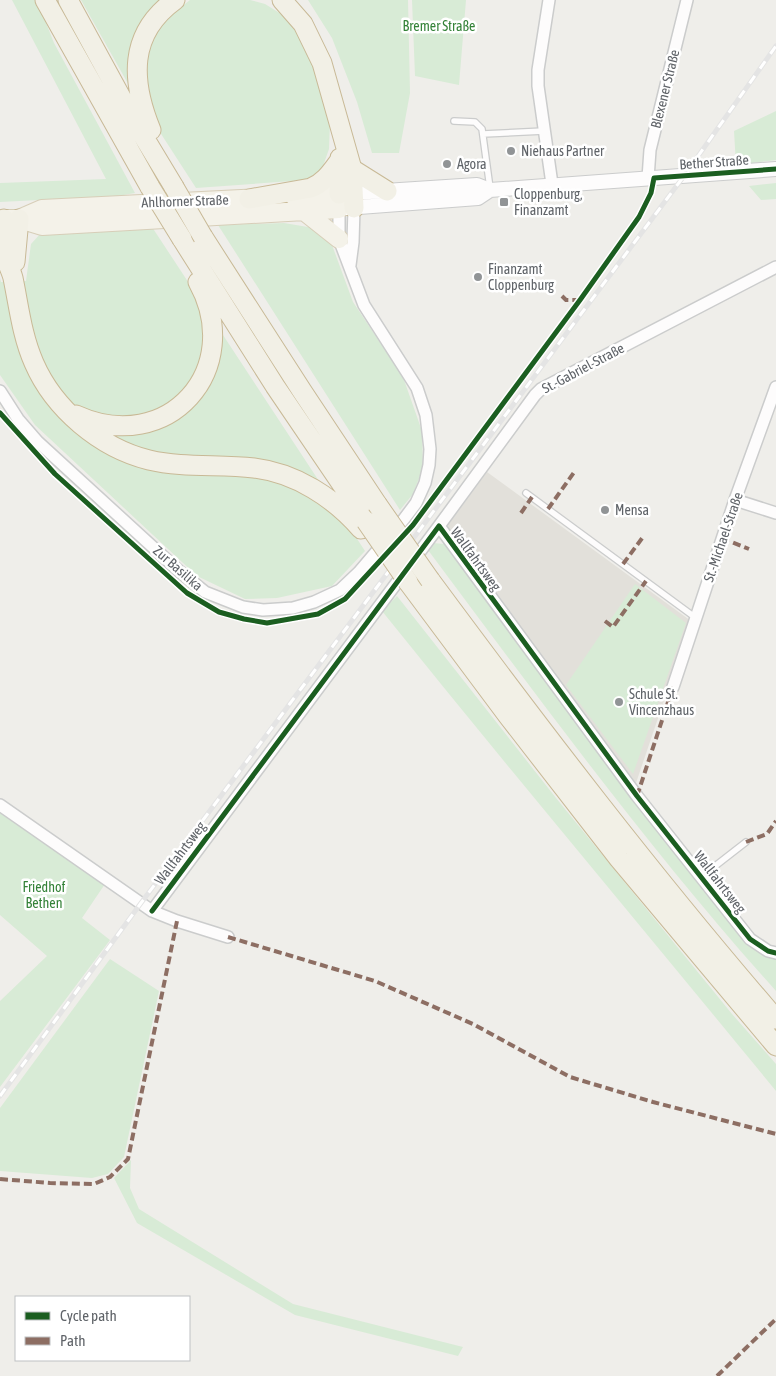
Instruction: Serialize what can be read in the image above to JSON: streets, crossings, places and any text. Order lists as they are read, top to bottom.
{
  "streets": {
    "main road": ["Ahlhorner Straße"],
    "street": [
      "Blexener Straße",
      "Bether Straße",
      "St.-Gabriel-Straße",
      "St.-Michael-Straße",
      "Wallfahrtsweg",
      "Zur Basilika"
    ]
  },
  "crossings": [
    ["Blexener Straße", "Bether Straße"],
    ["Bether Straße", "Ahlhorner Straße"],
    ["Bether Straße", "Zur Basilika"],
    ["Ahlhorner Straße", "Zur Basilika"],
    ["St.-Gabriel-Straße", "Wallfahrtsweg"]
  ],
  "parks": ["Bremer Straße", "Friedhof Bethen"],
  "places": {
    "other": [
      "Niehaus Partner",
      "Agora",
      "Finanzamt Cloppenburg",
      "Mensa",
      "Schule St. Vincenzhaus"
    ],
    "transit": ["Cloppenburg, Finanzamt"]
  },
  "legend": ["Cycle path", "Path"]
}
